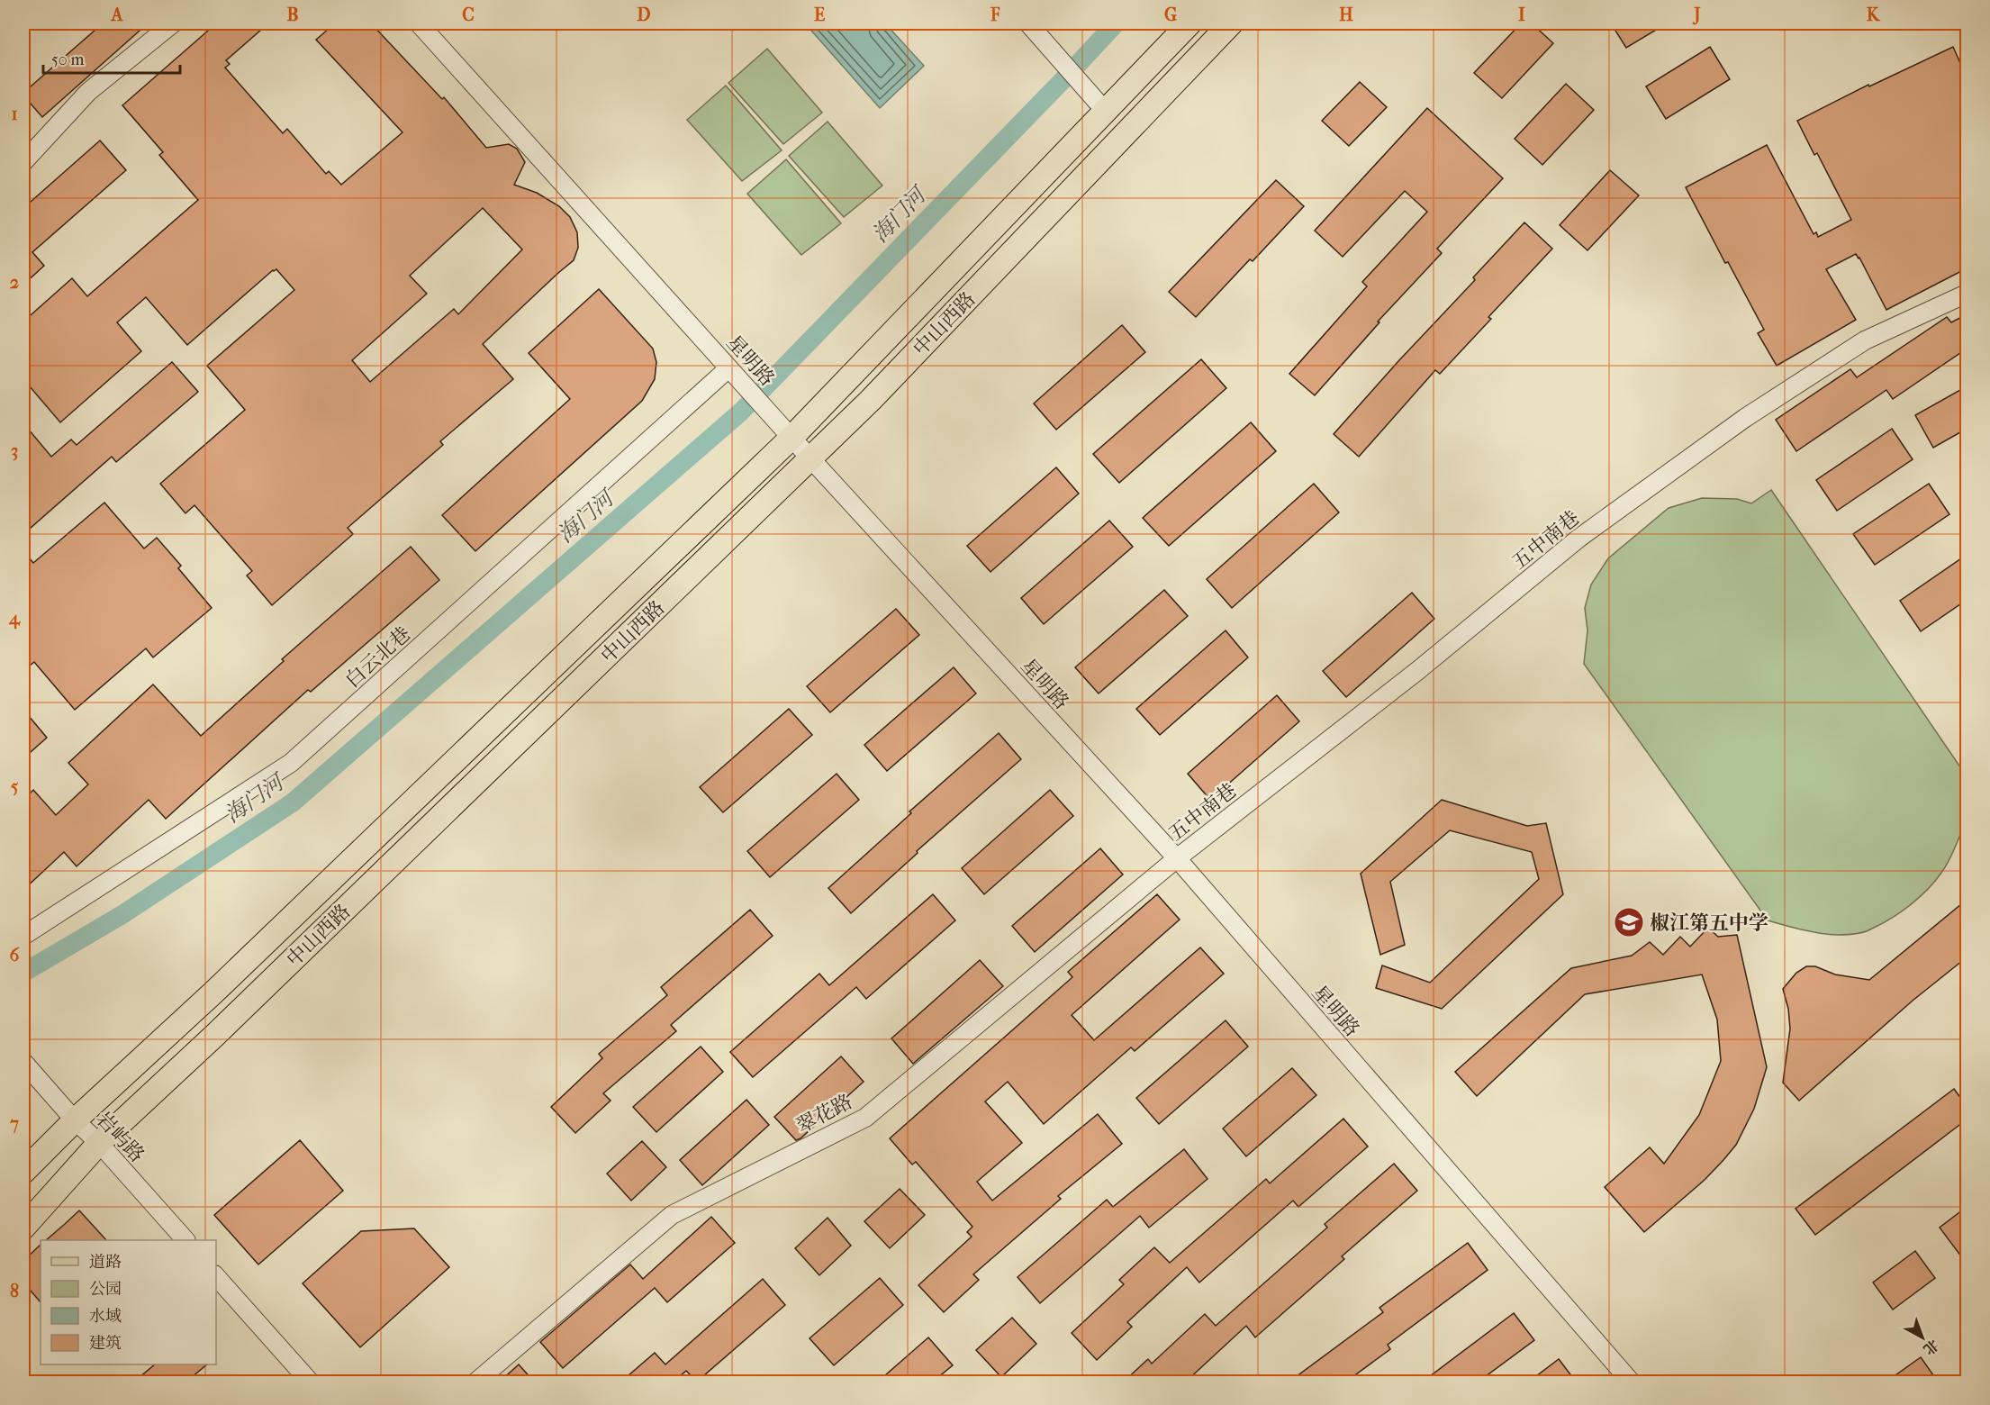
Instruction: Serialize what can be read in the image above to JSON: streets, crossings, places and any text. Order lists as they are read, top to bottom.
{
  "streets": {
    "main road": ["中山西路"],
    "street": [
      "星明路",
      "五中南巷",
      "白云北巷",
      "翠花路",
      "岩屿路"
    ]
  },
  "crossings": [
    ["中山西路", "星明路"],
    ["中山西路", "岩屿路"],
    ["星明路", "五中南巷"],
    ["星明路", "白云北巷"],
    ["星明路", "翠花路"],
    ["五中南巷", "翠花路"]
  ],
  "water": ["海门河"],
  "places": {
    "school or university": ["椒江第五中学"]
  },
  "legend": [
    "道路",
    "公园",
    "水域",
    "建筑"
  ],
  "scale_bar": "50 m",
  "north": "bottom right",
  "grid": {
    "columns": [
      "A",
      "B",
      "C",
      "D",
      "E",
      "F",
      "G",
      "H",
      "I",
      "J",
      "K"
    ],
    "rows": [
      "1",
      "2",
      "3",
      "4",
      "5",
      "6",
      "7",
      "8"
    ]
  }
}
